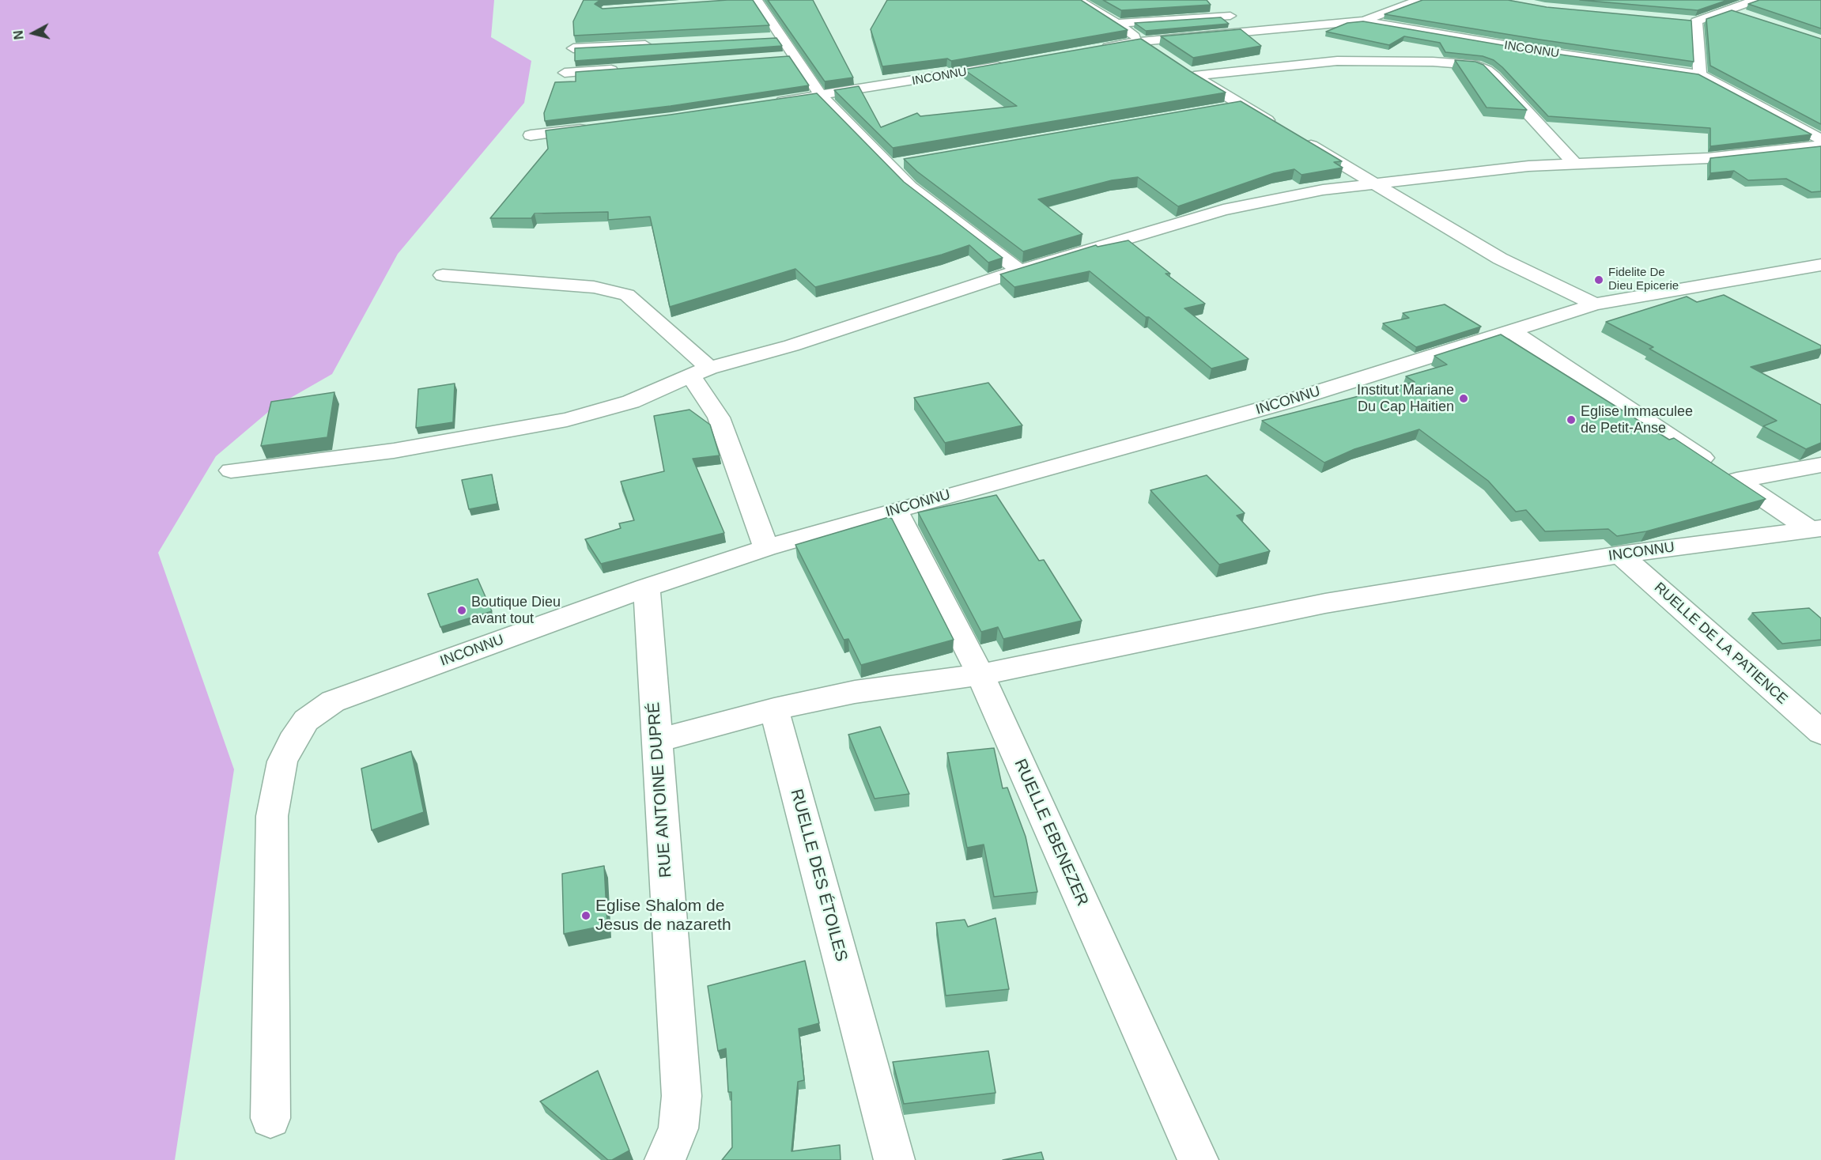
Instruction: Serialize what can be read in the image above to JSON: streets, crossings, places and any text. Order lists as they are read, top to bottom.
{
  "streets": {
    "street": [
      "INCONNU",
      "RUELLE DE LA PATIENCE",
      "RUE ANTOINE DUPRÉ",
      "RUELLE EBENEZER",
      "RUELLE DES ÉTOILES"
    ]
  },
  "crossings": [
    ["INCONNU", "RUELLE DE LA PATIENCE"],
    ["INCONNU", "RUE ANTOINE DUPRÉ"],
    ["INCONNU", "RUELLE EBENEZER"],
    ["INCONNU", "RUELLE DES ÉTOILES"]
  ],
  "places": [
    "Fidelite De Dieu Epicerie",
    "Institut Mariane Du Cap Haitien",
    "Eglise Immaculee de Petit-Anse",
    "Boutique Dieu avant tout",
    "Eglise Shalom de Jesus de nazareth"
  ],
  "north": "left"
}
